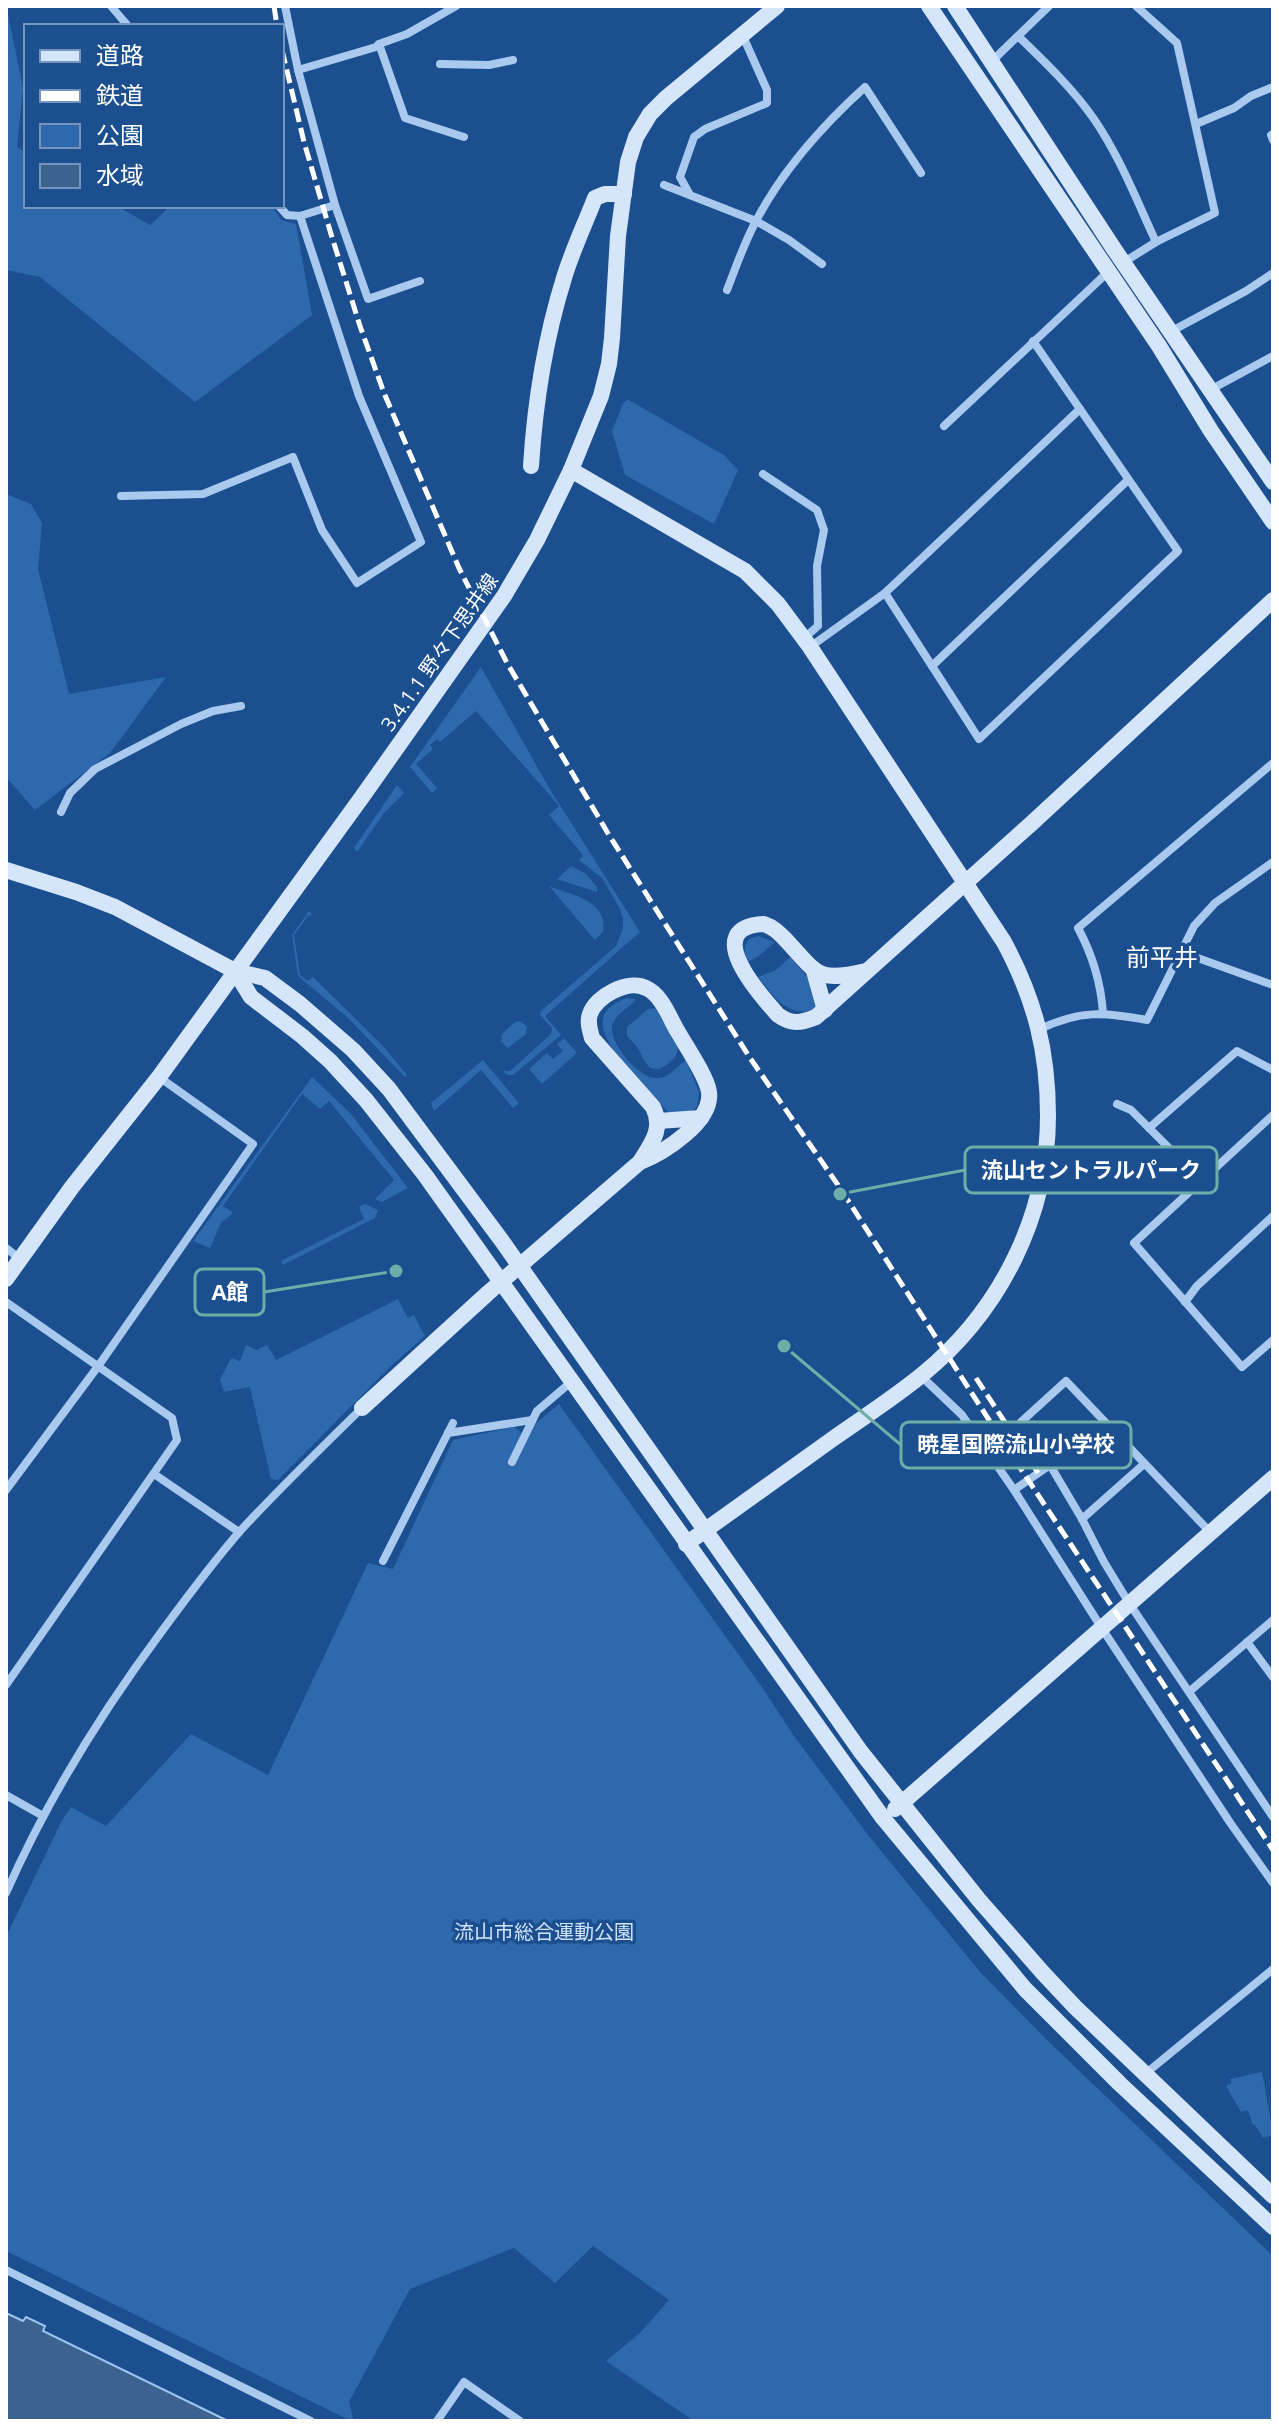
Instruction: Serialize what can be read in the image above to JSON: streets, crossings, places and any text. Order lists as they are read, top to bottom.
{
  "streets": {
    "street": ["3.4.1.1 野々下思井線"]
  },
  "districts": ["前平井"],
  "parks": ["流山市総合運動公園"],
  "places": ["流山セントラルパーク", "A館", "暁星国際流山小学校"],
  "legend": [
    "道路",
    "鉄道",
    "公園",
    "水域"
  ]
}
